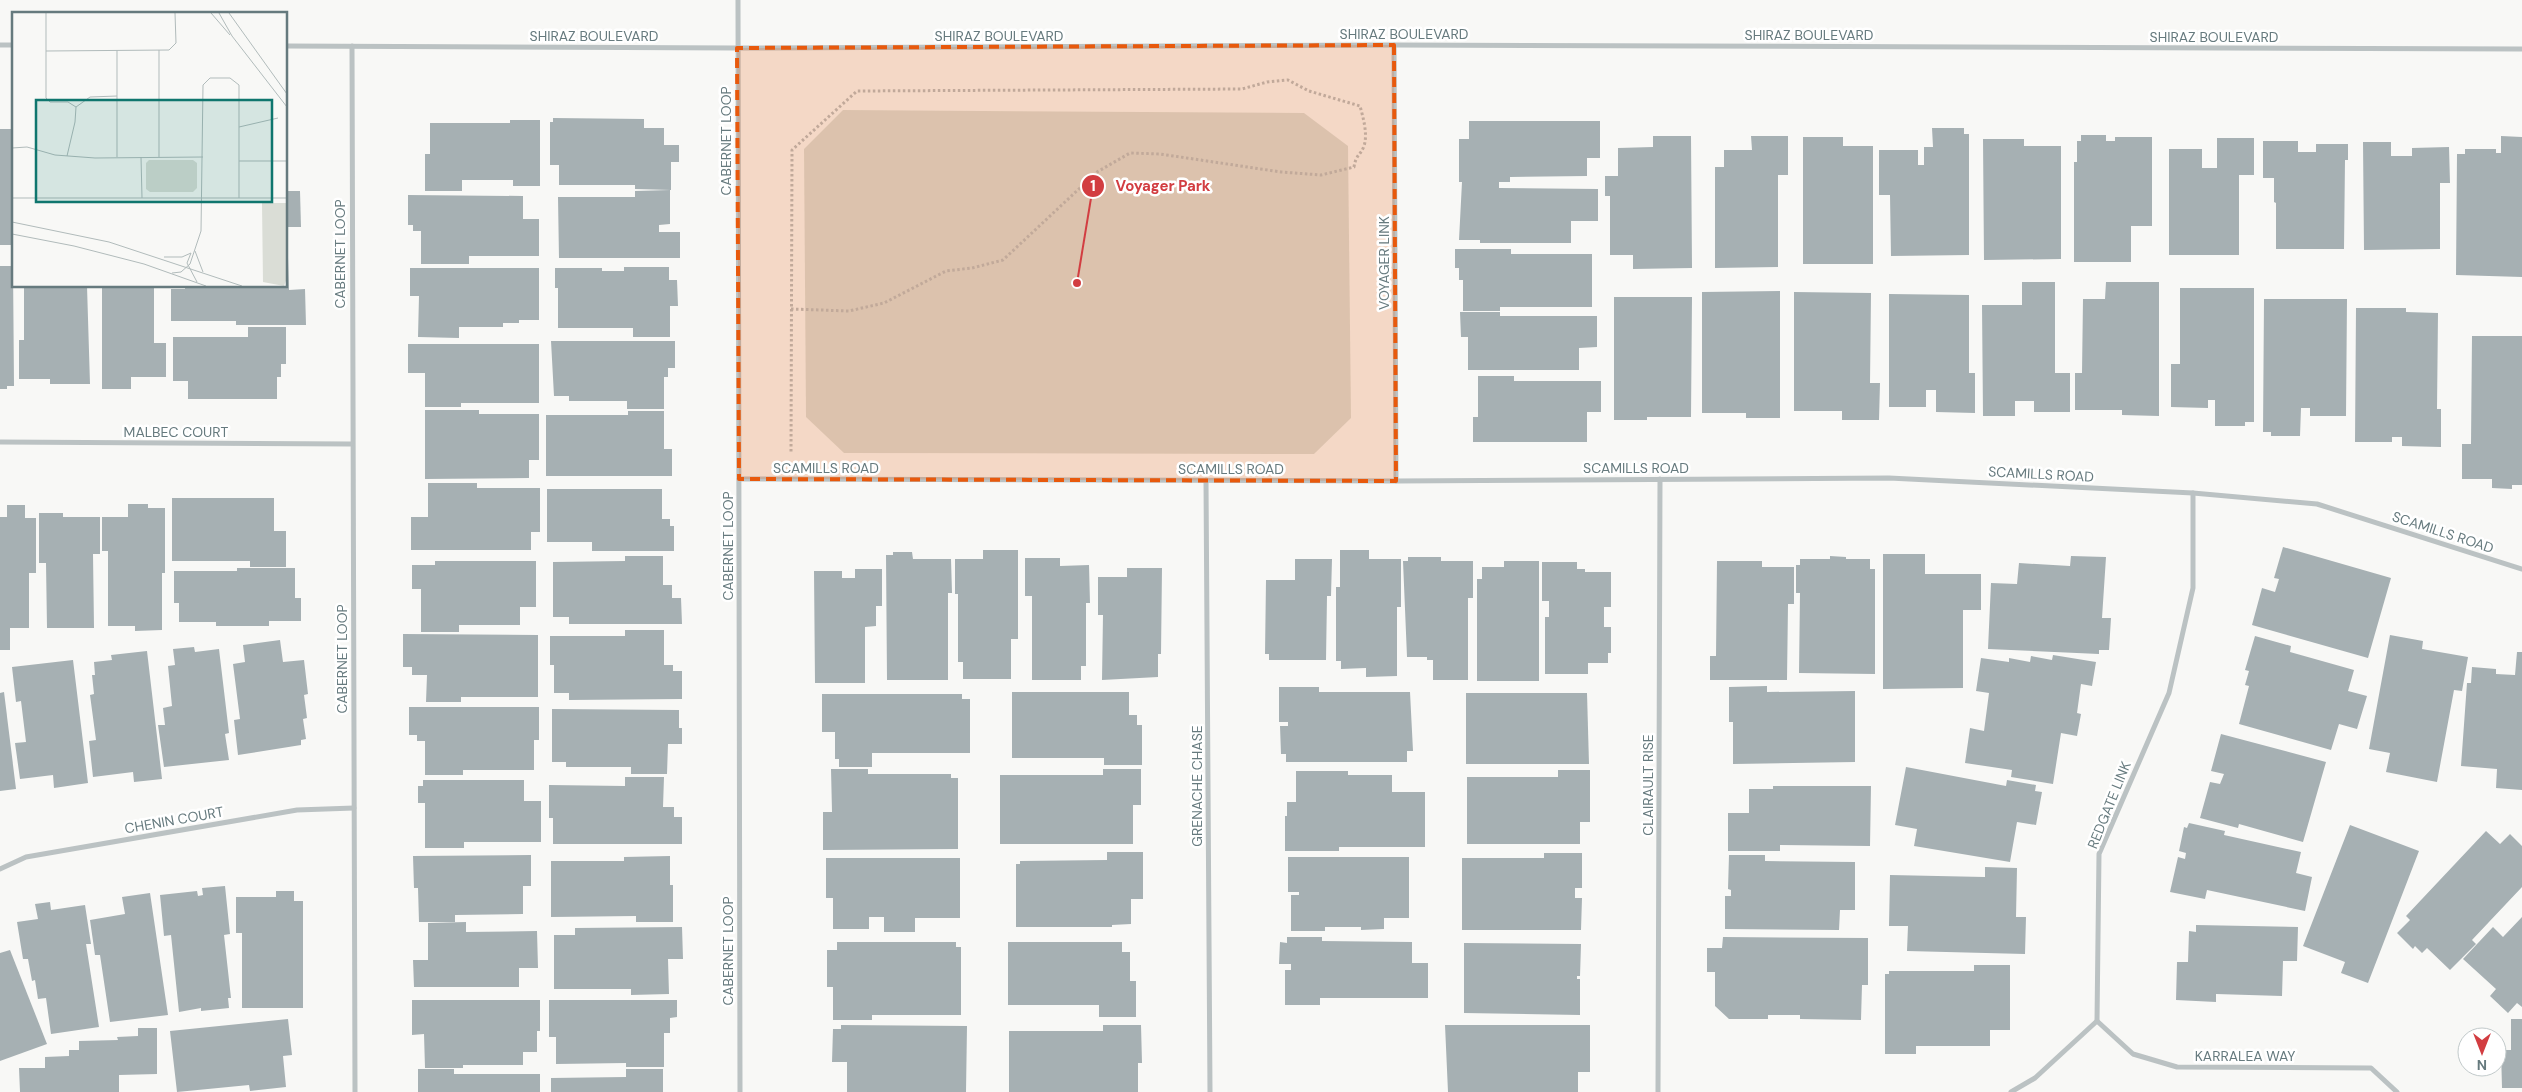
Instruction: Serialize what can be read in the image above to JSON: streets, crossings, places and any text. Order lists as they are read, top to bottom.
{
  "streets": {
    "street": [
      "SHIRAZ BOULEVARD",
      "CABERNET LOOP",
      "VOYAGER LINK",
      "MALBEC COURT",
      "SCAMILLS ROAD",
      "CLAIRAULT RISE",
      "GRENACHE CHASE",
      "REDGATE LINK",
      "CHENIN COURT",
      "KARRALEA WAY"
    ]
  },
  "crossings": [
    ["SHIRAZ BOULEVARD", "CABERNET LOOP"],
    ["SHIRAZ BOULEVARD", "VOYAGER LINK"],
    ["CABERNET LOOP", "MALBEC COURT"],
    ["CABERNET LOOP", "SCAMILLS ROAD"],
    ["CABERNET LOOP", "CHENIN COURT"],
    ["VOYAGER LINK", "SCAMILLS ROAD"],
    ["SCAMILLS ROAD", "CLAIRAULT RISE"],
    ["SCAMILLS ROAD", "GRENACHE CHASE"],
    ["SCAMILLS ROAD", "REDGATE LINK"],
    ["REDGATE LINK", "KARRALEA WAY"]
  ],
  "places": ["Voyager Park"],
  "north": "bottom"
}
